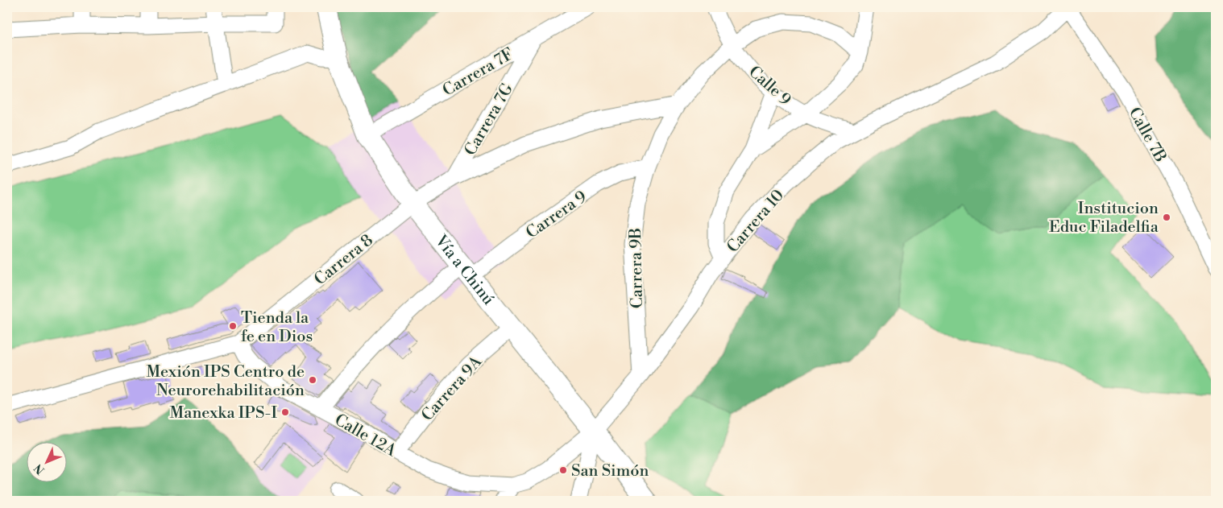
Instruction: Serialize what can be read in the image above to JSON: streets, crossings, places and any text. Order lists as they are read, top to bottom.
{
  "streets": {
    "main road": ["Vía a Chinú"],
    "street": [
      "Carrera 7F",
      "Calle 9",
      "Carrera 7G",
      "Calle 7B",
      "Carrera 9",
      "Carrera 10",
      "Carrera 8",
      "Carrera 9B",
      "Carrera 9A",
      "Calle 12A"
    ]
  },
  "crossings": [
    ["Carrera 7F", "Carrera 7G"],
    ["Carrera 7F", "Vía a Chinú"],
    ["Calle 9", "Carrera 10"],
    ["Calle 9", "Carrera 9B"],
    ["Carrera 7G", "Carrera 8"],
    ["Calle 7B", "Carrera 10"],
    ["Carrera 9", "Carrera 9B"],
    ["Carrera 9", "Vía a Chinú"],
    ["Carrera 9", "Calle 12A"],
    ["Carrera 10", "Carrera 9B"],
    ["Carrera 10", "Vía a Chinú"],
    ["Carrera 10", "Calle 12A"],
    ["Carrera 8", "Carrera 9B"],
    ["Carrera 8", "Vía a Chinú"],
    ["Carrera 8", "Calle 12A"],
    ["Vía a Chinú", "Carrera 9A"],
    ["Carrera 9A", "Calle 12A"]
  ],
  "places": [
    "Institucion Educ Filadelfia",
    "Tienda la fe en Dios",
    "Mexión IPS Centro de Neurorehabilitación",
    "Manexka IPS-I",
    "San Simón"
  ],
  "north": "bottom left"
}
